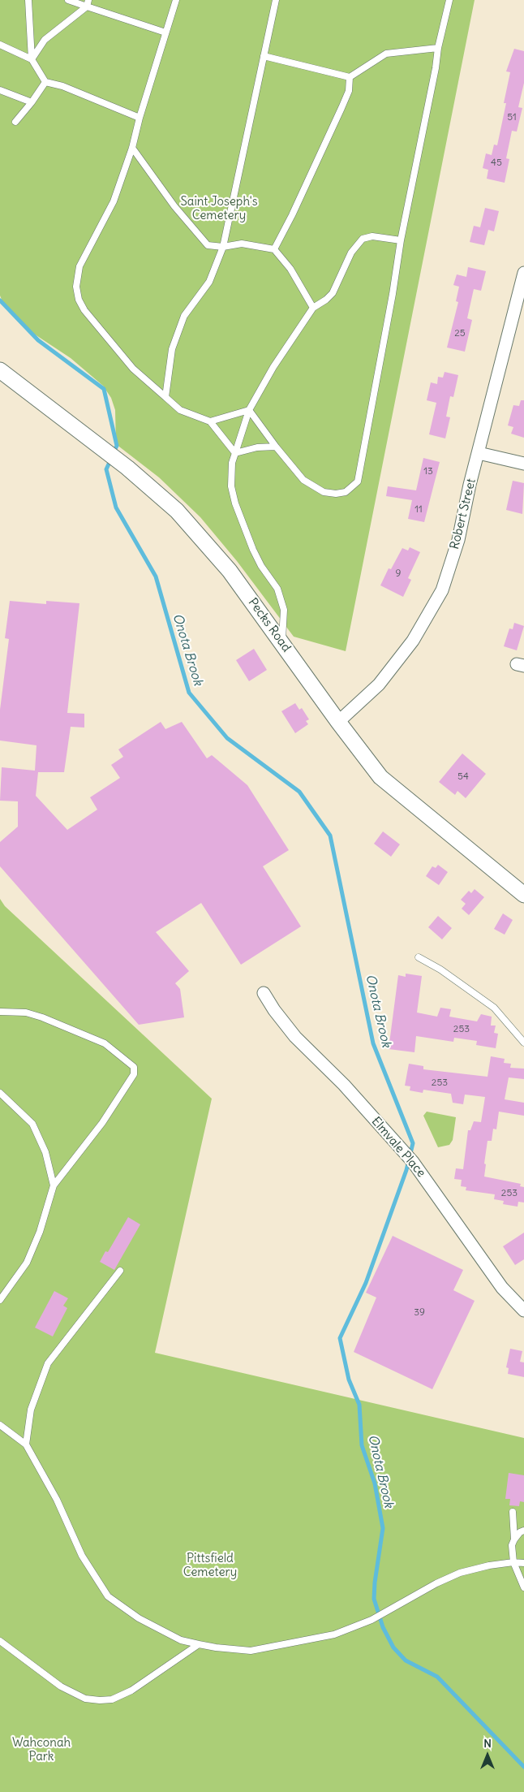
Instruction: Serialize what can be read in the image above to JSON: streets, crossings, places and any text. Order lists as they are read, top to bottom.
{
  "streets": {
    "street": ["Robert Street", "Pecks Road", "Elmvale Place"]
  },
  "crossings": [
    ["Robert Street", "Pecks Road"]
  ],
  "water": ["Onota Brook"],
  "parks": ["Saint Joseph's Cemetery", "Pittsfield Cemetery", "Wahconah Park"],
  "house_numbers": [
    "51",
    "45",
    "25",
    "13",
    "11",
    "9",
    "54",
    "253",
    "253",
    "253",
    "39"
  ],
  "north": "top"
}
